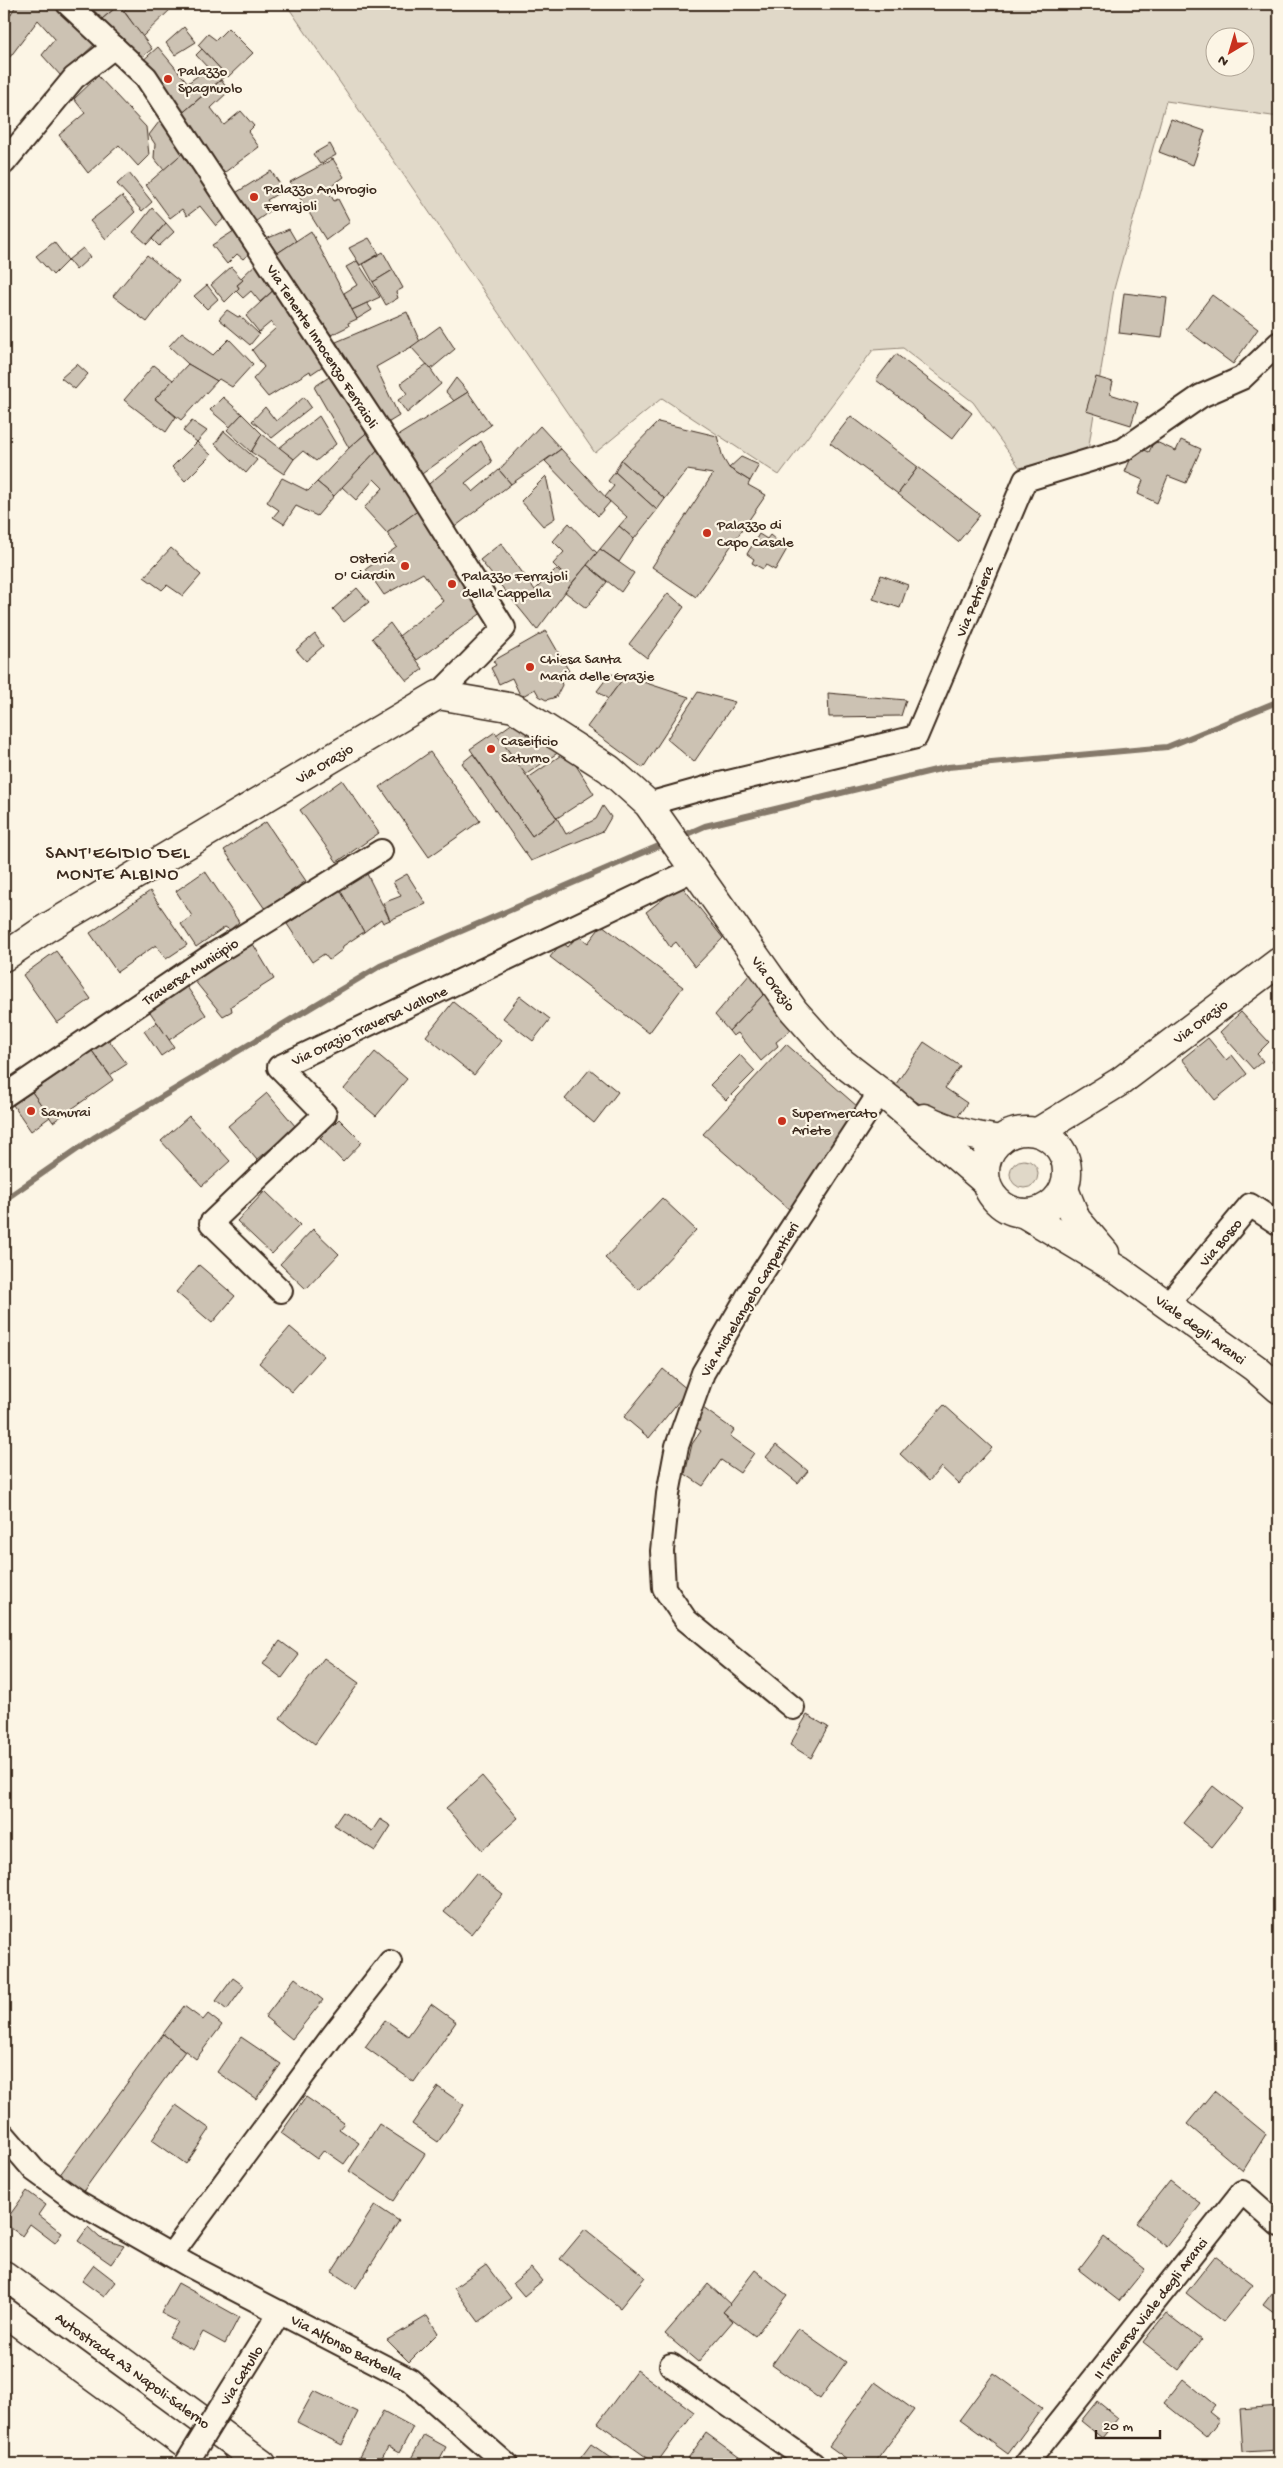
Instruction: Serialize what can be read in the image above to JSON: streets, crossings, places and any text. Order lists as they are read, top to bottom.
{
  "streets": {
    "main road": ["Via Orazio", "Viale degli Aranci", "Autostrada A3 Napoli-Salerno"],
    "street": [
      "Via Tenente Innocenzo Ferraioli",
      "Via Petriera",
      "Traversa Municipio",
      "Via Orazio Traversa Vallone",
      "Via Bosco",
      "Via Michelangelo Carpentieri",
      "II Traversa Viale degli Aranci",
      "Via Alfonso Barbella",
      "Via Catullo"
    ]
  },
  "crossings": [
    ["Via Tenente Innocenzo Ferraioli", "Via Orazio"],
    ["Via Petriera", "Via Orazio"],
    ["Via Orazio", "Via Orazio Traversa Vallone"],
    ["Via Orazio", "Via Michelangelo Carpentieri"],
    ["Via Bosco", "Viale degli Aranci"],
    ["Via Alfonso Barbella", "Via Catullo"]
  ],
  "districts": ["SANT'EGIDIO DEL MONTE ALBINO"],
  "places": [
    "Palazzo Spagnuolo",
    "Palazzo Ambrogio Ferrajoli",
    "Palazzo di Capo Casale",
    "Osteria O' Ciardin",
    "Palazzo Ferrajoli della Cappella",
    "Chiesa Santa Maria delle Grazie",
    "Caseificio Saturno",
    "Samurai",
    "Supermercato Ariete"
  ],
  "scale_bar": "20 m",
  "north": "bottom left"
}
